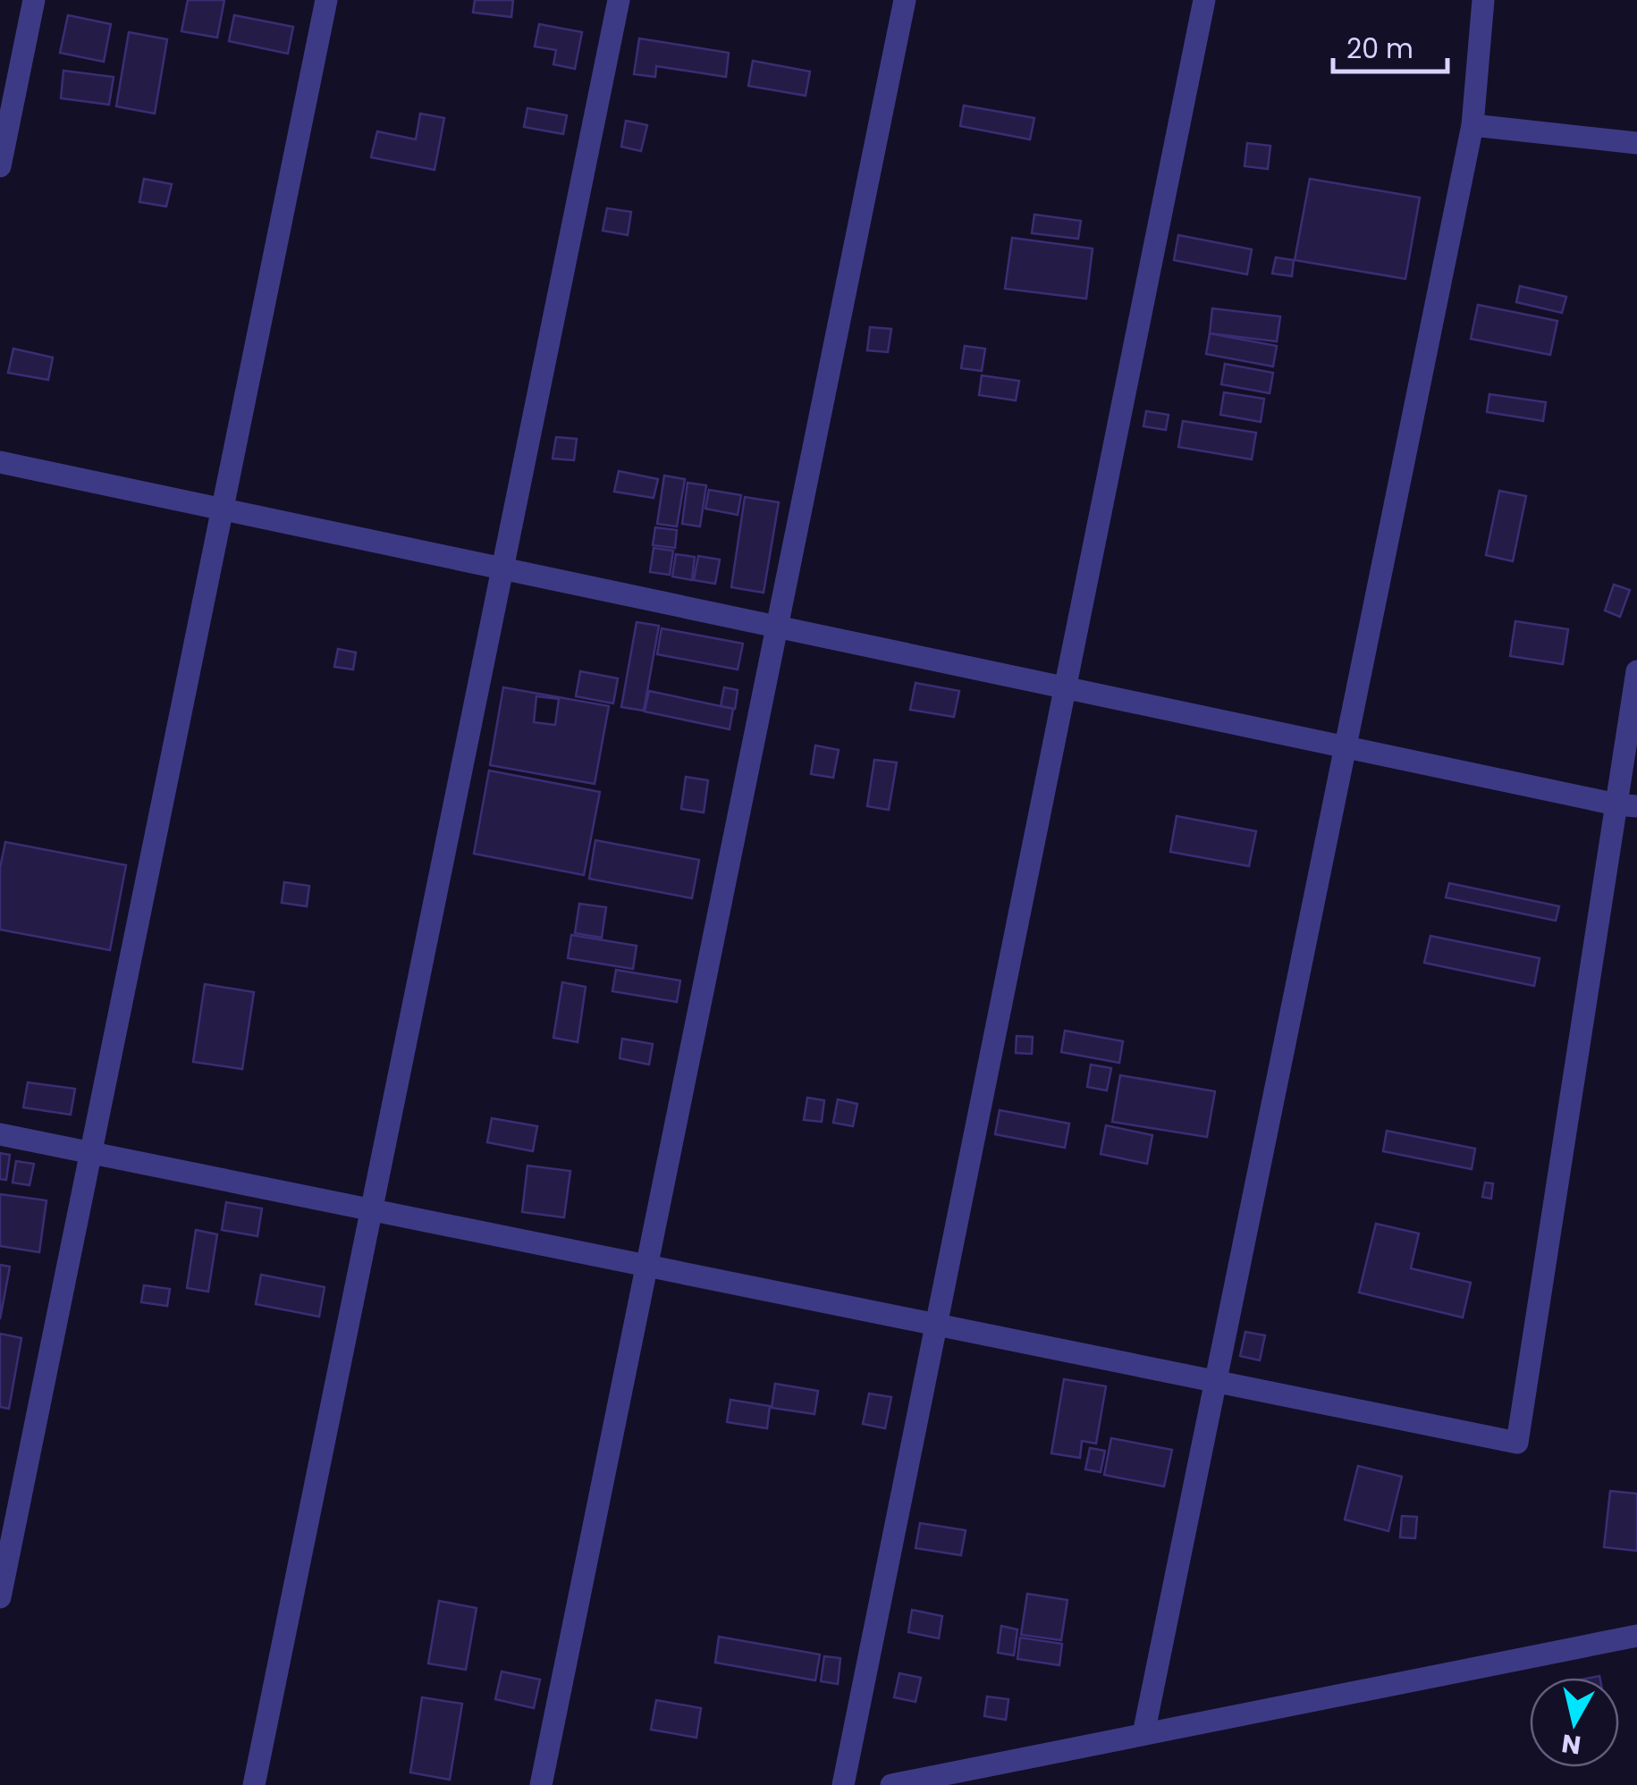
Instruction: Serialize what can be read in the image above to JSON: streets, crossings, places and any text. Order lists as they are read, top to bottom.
{
  "scale_bar": "20 m",
  "north": "bottom"
}
